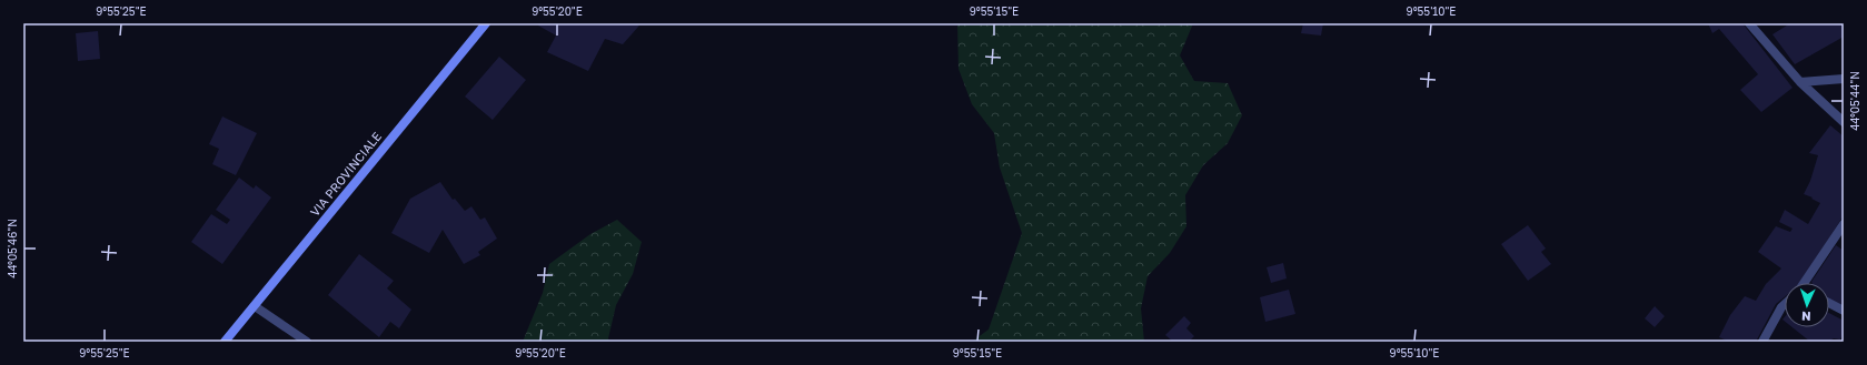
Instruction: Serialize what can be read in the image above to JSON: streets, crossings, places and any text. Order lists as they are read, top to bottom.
{
  "streets": {
    "main road": ["VIA PROVINCIALE"]
  },
  "north": "bottom",
  "coordinates": [
    "9°55'25\"E",
    "9°55'20\"E",
    "9°55'15\"E",
    "9°55'10\"E",
    "44°05'44\"N",
    "44°05'46\"N"
  ]
}
